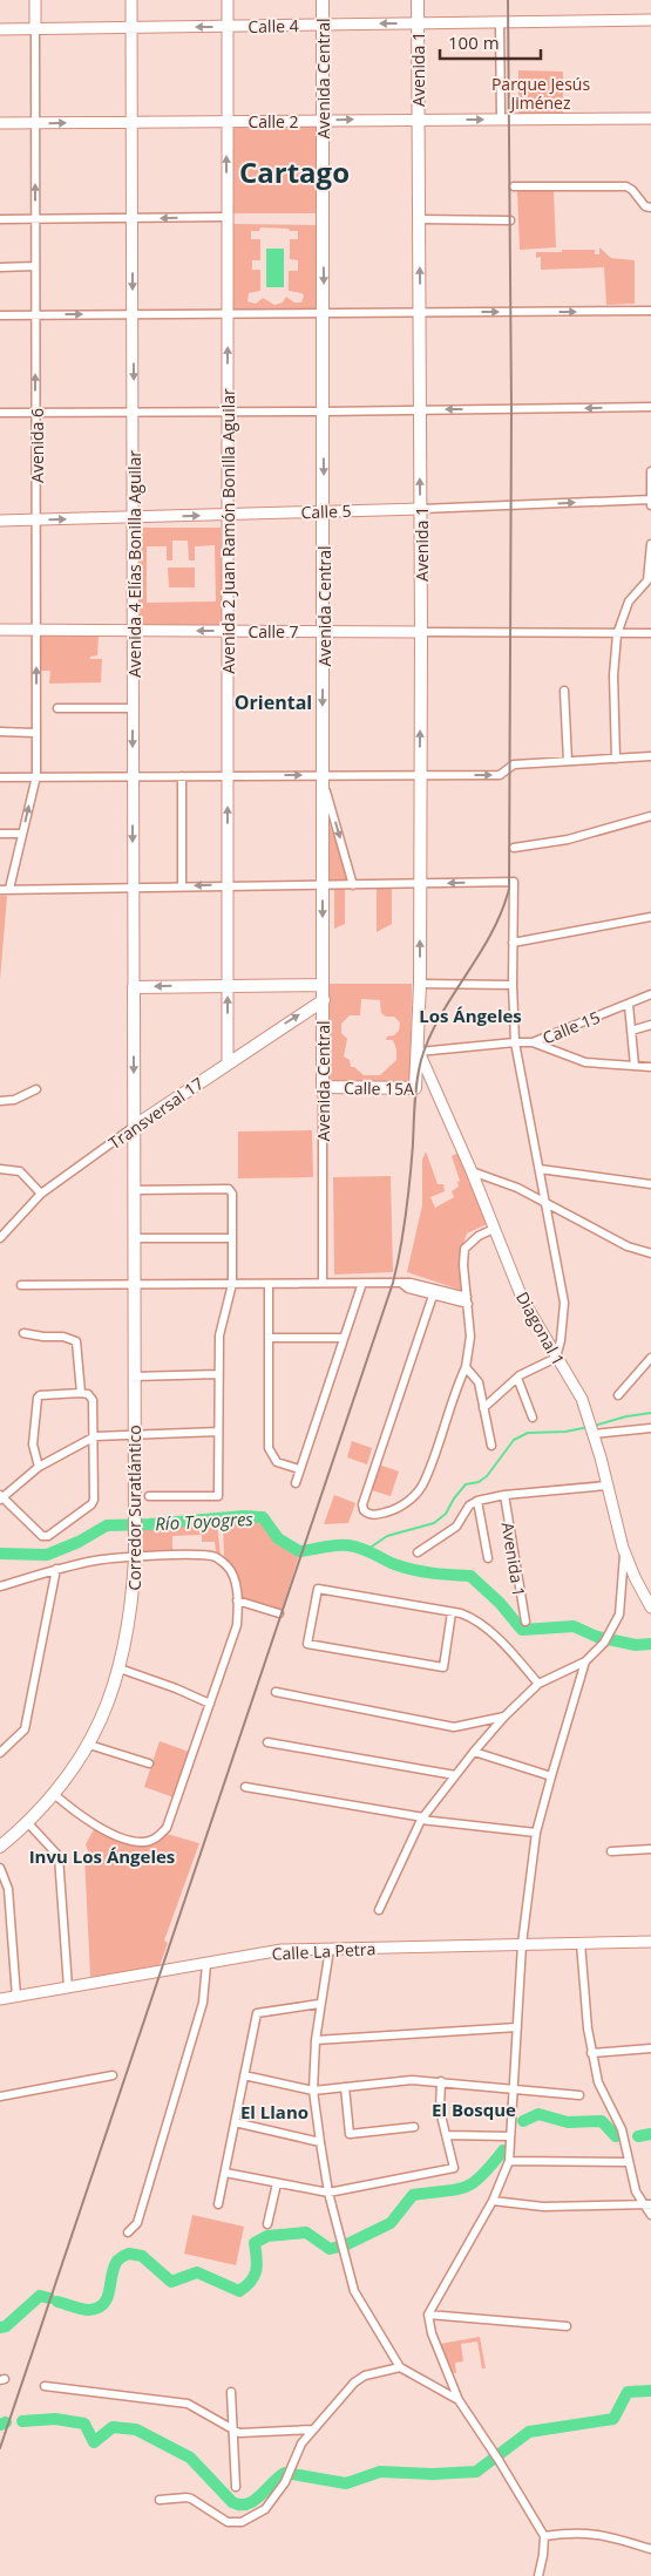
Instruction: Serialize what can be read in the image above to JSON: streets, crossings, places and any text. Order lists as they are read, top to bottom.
{
  "streets": {
    "main road": [
      "Avenida 1",
      "Avenida Central",
      "Avenida 4 Elías Bonilla Aguilar",
      "Calle 15A",
      "Transversal 17",
      "Corredor Suratlántico"
    ],
    "street": [
      "Calle 4",
      "Calle 2",
      "Avenida 6",
      "Calle 5",
      "Avenida 2 Juan Ramón Bonilla Aguilar",
      "Calle 7",
      "Calle 15",
      "Diagonal 1",
      "Calle La Petra"
    ]
  },
  "crossings": [
    ["Calle 4", "Avenida 1"],
    ["Calle 4", "Avenida Central"],
    ["Calle 4", "Avenida 6"],
    ["Calle 4", "Avenida 2 Juan Ramón Bonilla Aguilar"],
    ["Calle 4", "Avenida 4 Elías Bonilla Aguilar"],
    ["Avenida 1", "Calle 2"],
    ["Avenida 1", "Calle 5"],
    ["Avenida 1", "Calle 7"],
    ["Avenida 1", "Calle 15"],
    ["Avenida 1", "Calle 15A"],
    ["Avenida 1", "Diagonal 1"],
    ["Avenida Central", "Calle 2"],
    ["Avenida Central", "Calle 5"],
    ["Avenida Central", "Calle 7"],
    ["Avenida Central", "Calle 15A"],
    ["Avenida Central", "Transversal 17"],
    ["Calle 2", "Avenida 6"],
    ["Calle 2", "Avenida 2 Juan Ramón Bonilla Aguilar"],
    ["Calle 2", "Avenida 4 Elías Bonilla Aguilar"],
    ["Avenida 6", "Calle 5"],
    ["Avenida 6", "Calle 7"],
    ["Calle 5", "Avenida 2 Juan Ramón Bonilla Aguilar"],
    ["Calle 5", "Avenida 4 Elías Bonilla Aguilar"],
    ["Avenida 2 Juan Ramón Bonilla Aguilar", "Calle 7"],
    ["Avenida 2 Juan Ramón Bonilla Aguilar", "Transversal 17"],
    ["Avenida 4 Elías Bonilla Aguilar", "Calle 7"],
    ["Avenida 4 Elías Bonilla Aguilar", "Transversal 17"],
    ["Avenida 4 Elías Bonilla Aguilar", "Corredor Suratlántico"],
    ["Calle 15", "Diagonal 1"],
    ["Calle 15A", "Diagonal 1"],
    ["Transversal 17", "Corredor Suratlántico"]
  ],
  "one_way": [
    "Avenida 1",
    "Avenida Central",
    "Calle 2",
    "Avenida 6",
    "Calle 5",
    "Avenida 2 Juan Ramón Bonilla Aguilar",
    "Avenida 4 Elías Bonilla Aguilar"
  ],
  "districts": [
    "Cartago",
    "Oriental",
    "Los Ángeles",
    "Invu Los Ángeles",
    "El Bosque",
    "El Llano"
  ],
  "water": ["Río Toyogres"],
  "parks": ["Parque Jesús Jiménez"],
  "scale_bar": "100 m"
}
